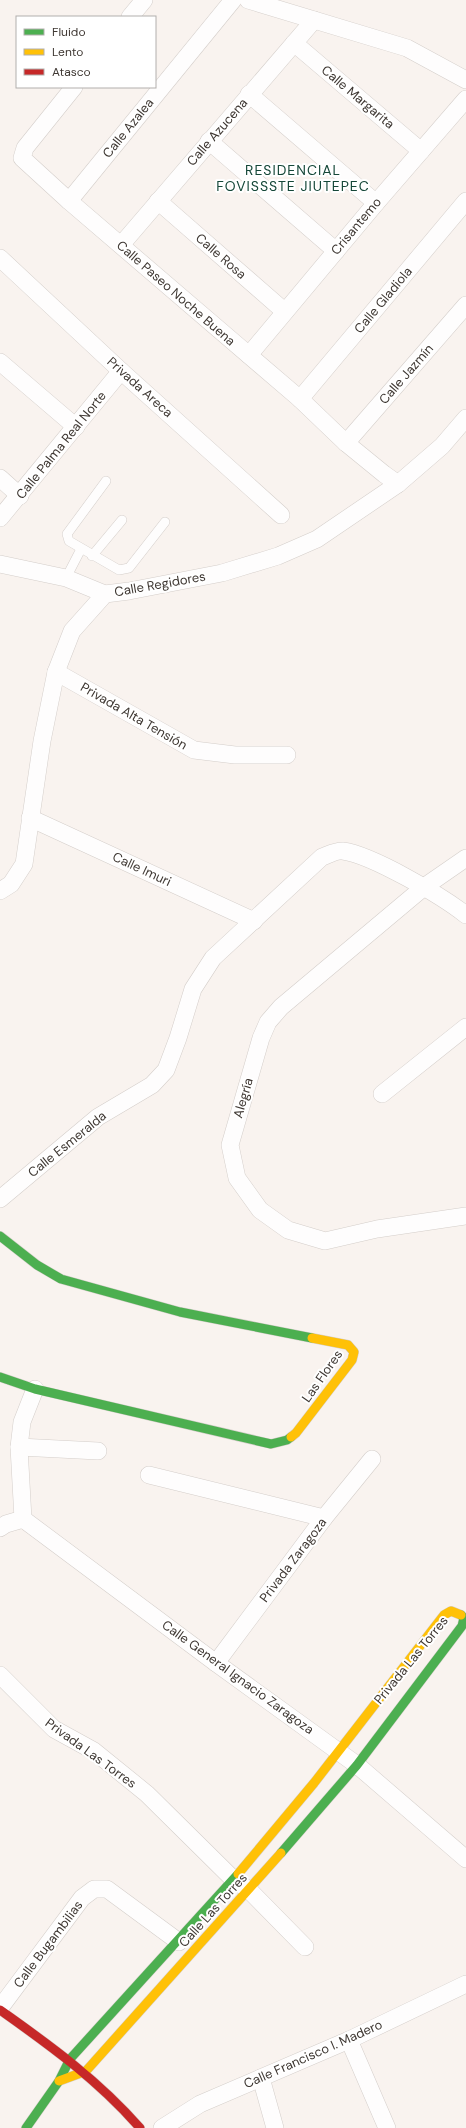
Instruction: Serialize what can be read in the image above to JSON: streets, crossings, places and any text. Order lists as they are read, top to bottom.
{
  "streets": {
    "street": [
      "Calle Margarita",
      "Calle Azalea",
      "Calle Azucena",
      "Crisantemo",
      "Calle Rosa",
      "Calle Paseo Noche Buena",
      "Calle Gladiola",
      "Calle Jazmín",
      "Privada Areca",
      "Calle Palma Real Norte",
      "Calle Regidores",
      "Privada Alta Tensión",
      "Calle Imuri",
      "Alegría",
      "Calle Esmeralda",
      "Las Flores",
      "Privada Zaragoza",
      "Privada Las Torres",
      "Calle General Ignacio Zaragoza",
      "Calle Las Torres",
      "Calle Bugambilias",
      "Calle Francisco I. Madero"
    ]
  },
  "crossings": [
    ["Calle Margarita", "Calle Azucena"],
    ["Calle Margarita", "Crisantemo"],
    ["Calle Azalea", "Calle Paseo Noche Buena"],
    ["Calle Azucena", "Calle Rosa"],
    ["Calle Azucena", "Calle Paseo Noche Buena"],
    ["Crisantemo", "Calle Rosa"],
    ["Crisantemo", "Calle Paseo Noche Buena"],
    ["Calle Paseo Noche Buena", "Calle Gladiola"],
    ["Calle Paseo Noche Buena", "Calle Jazmín"],
    ["Calle Paseo Noche Buena", "Calle Regidores"],
    ["Privada Areca", "Calle Palma Real Norte"],
    ["Calle Regidores", "Privada Alta Tensión"],
    ["Calle Regidores", "Calle Imuri"],
    ["Calle Imuri", "Calle Esmeralda"],
    ["Alegría", "Calle Esmeralda"],
    ["Privada Zaragoza", "Calle General Ignacio Zaragoza"],
    ["Privada Las Torres", "Calle General Ignacio Zaragoza"],
    ["Privada Las Torres", "Calle Las Torres"],
    ["Calle General Ignacio Zaragoza", "Calle Las Torres"],
    ["Calle Las Torres", "Calle Bugambilias"]
  ],
  "districts": ["RESIDENCIAL FOVISSSTE JIUTEPEC"],
  "legend": ["Fluido", "Lento", "Atasco"]
}
